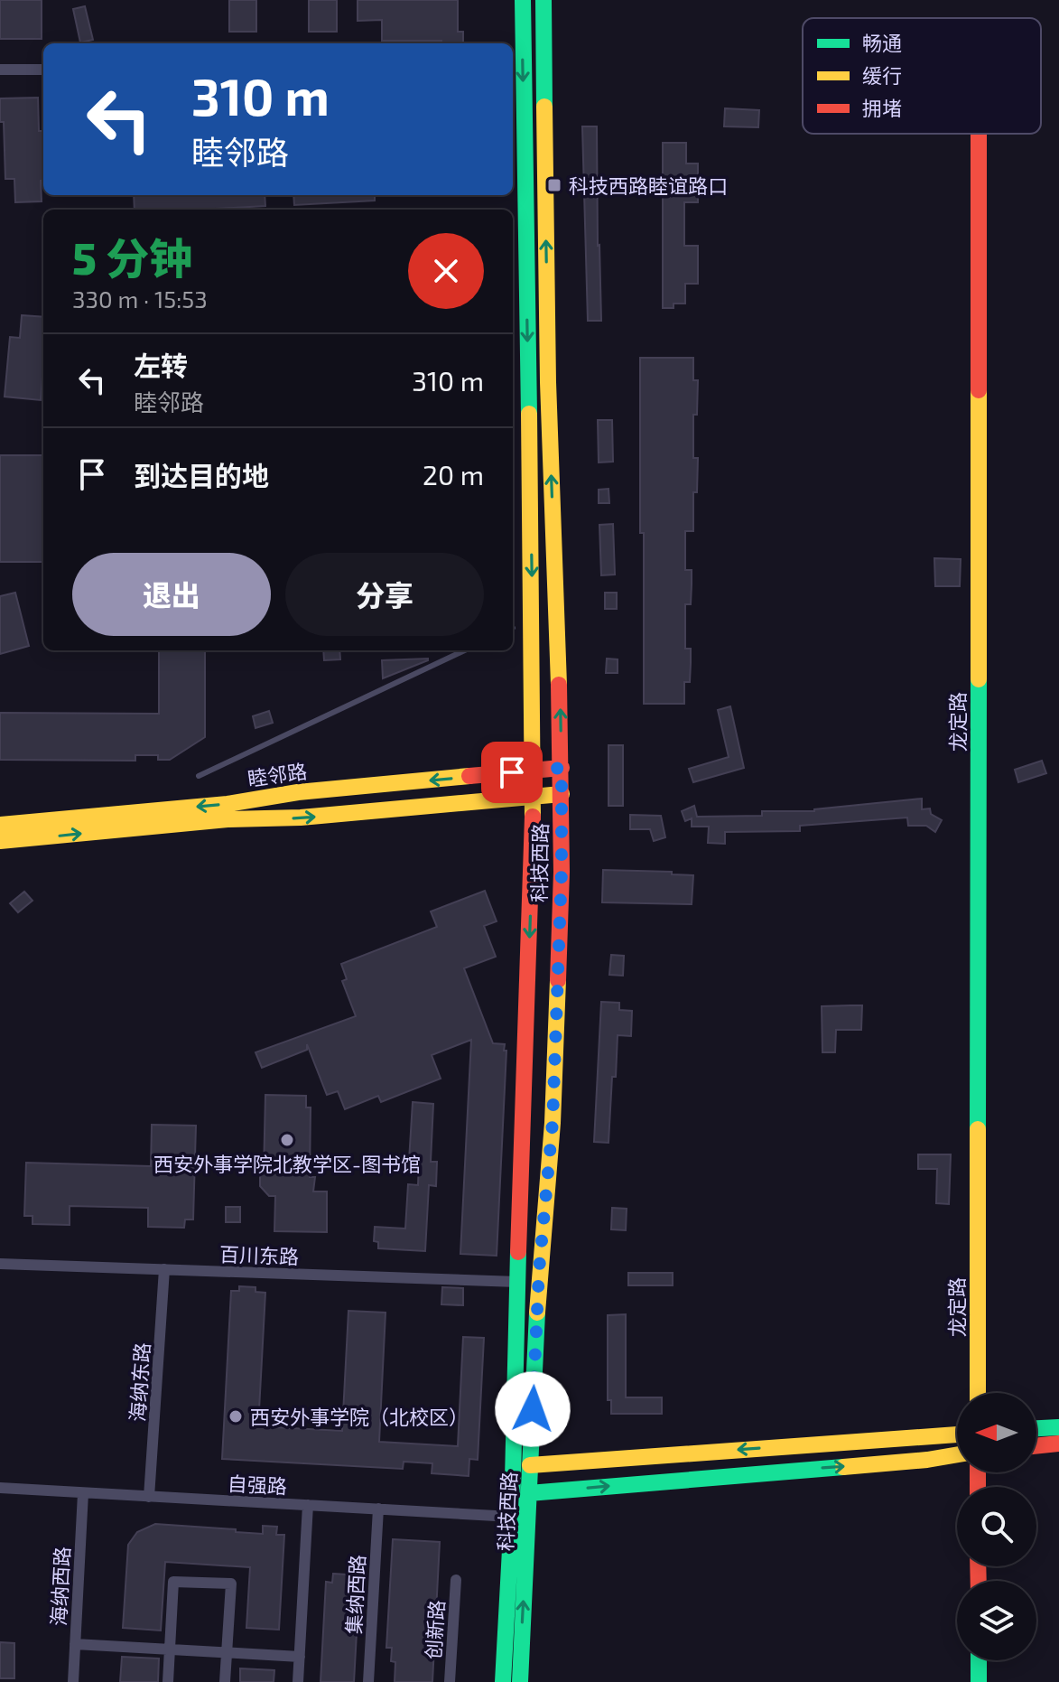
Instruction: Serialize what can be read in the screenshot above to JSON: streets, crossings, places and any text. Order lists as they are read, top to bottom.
{
  "streets": {
    "street": [
      "龙定路",
      "睦邻路",
      "科技西路",
      "百川东路",
      "海纳东路",
      "自强路",
      "海纳西路",
      "集纳西路",
      "创新路"
    ]
  },
  "crossings": [
    ["睦邻路", "科技西路"],
    ["科技西路", "百川东路"],
    ["科技西路", "自强路"],
    ["百川东路", "海纳东路"],
    ["海纳东路", "自强路"],
    ["自强路", "海纳西路"],
    ["自强路", "集纳西路"]
  ],
  "places": {
    "transit": ["科技西路睦谊路口"],
    "other": ["西安外事学院北教学区-图书馆", "西安外事学院（北校区）"]
  },
  "legend": ["畅通", "缓行", "拥堵"],
  "north": "left",
  "page": {
    "turn": ["310 m", "睦邻路"],
    "heading": ["5 分钟", "330 m · 15:53"],
    "list": [
      {
        "name": "左转",
        "note": "睦邻路",
        "value": "310 m"
      },
      {
        "name": "到达目的地",
        "value": "20 m"
      }
    ],
    "buttons": ["退出", "分享"]
  }
}
